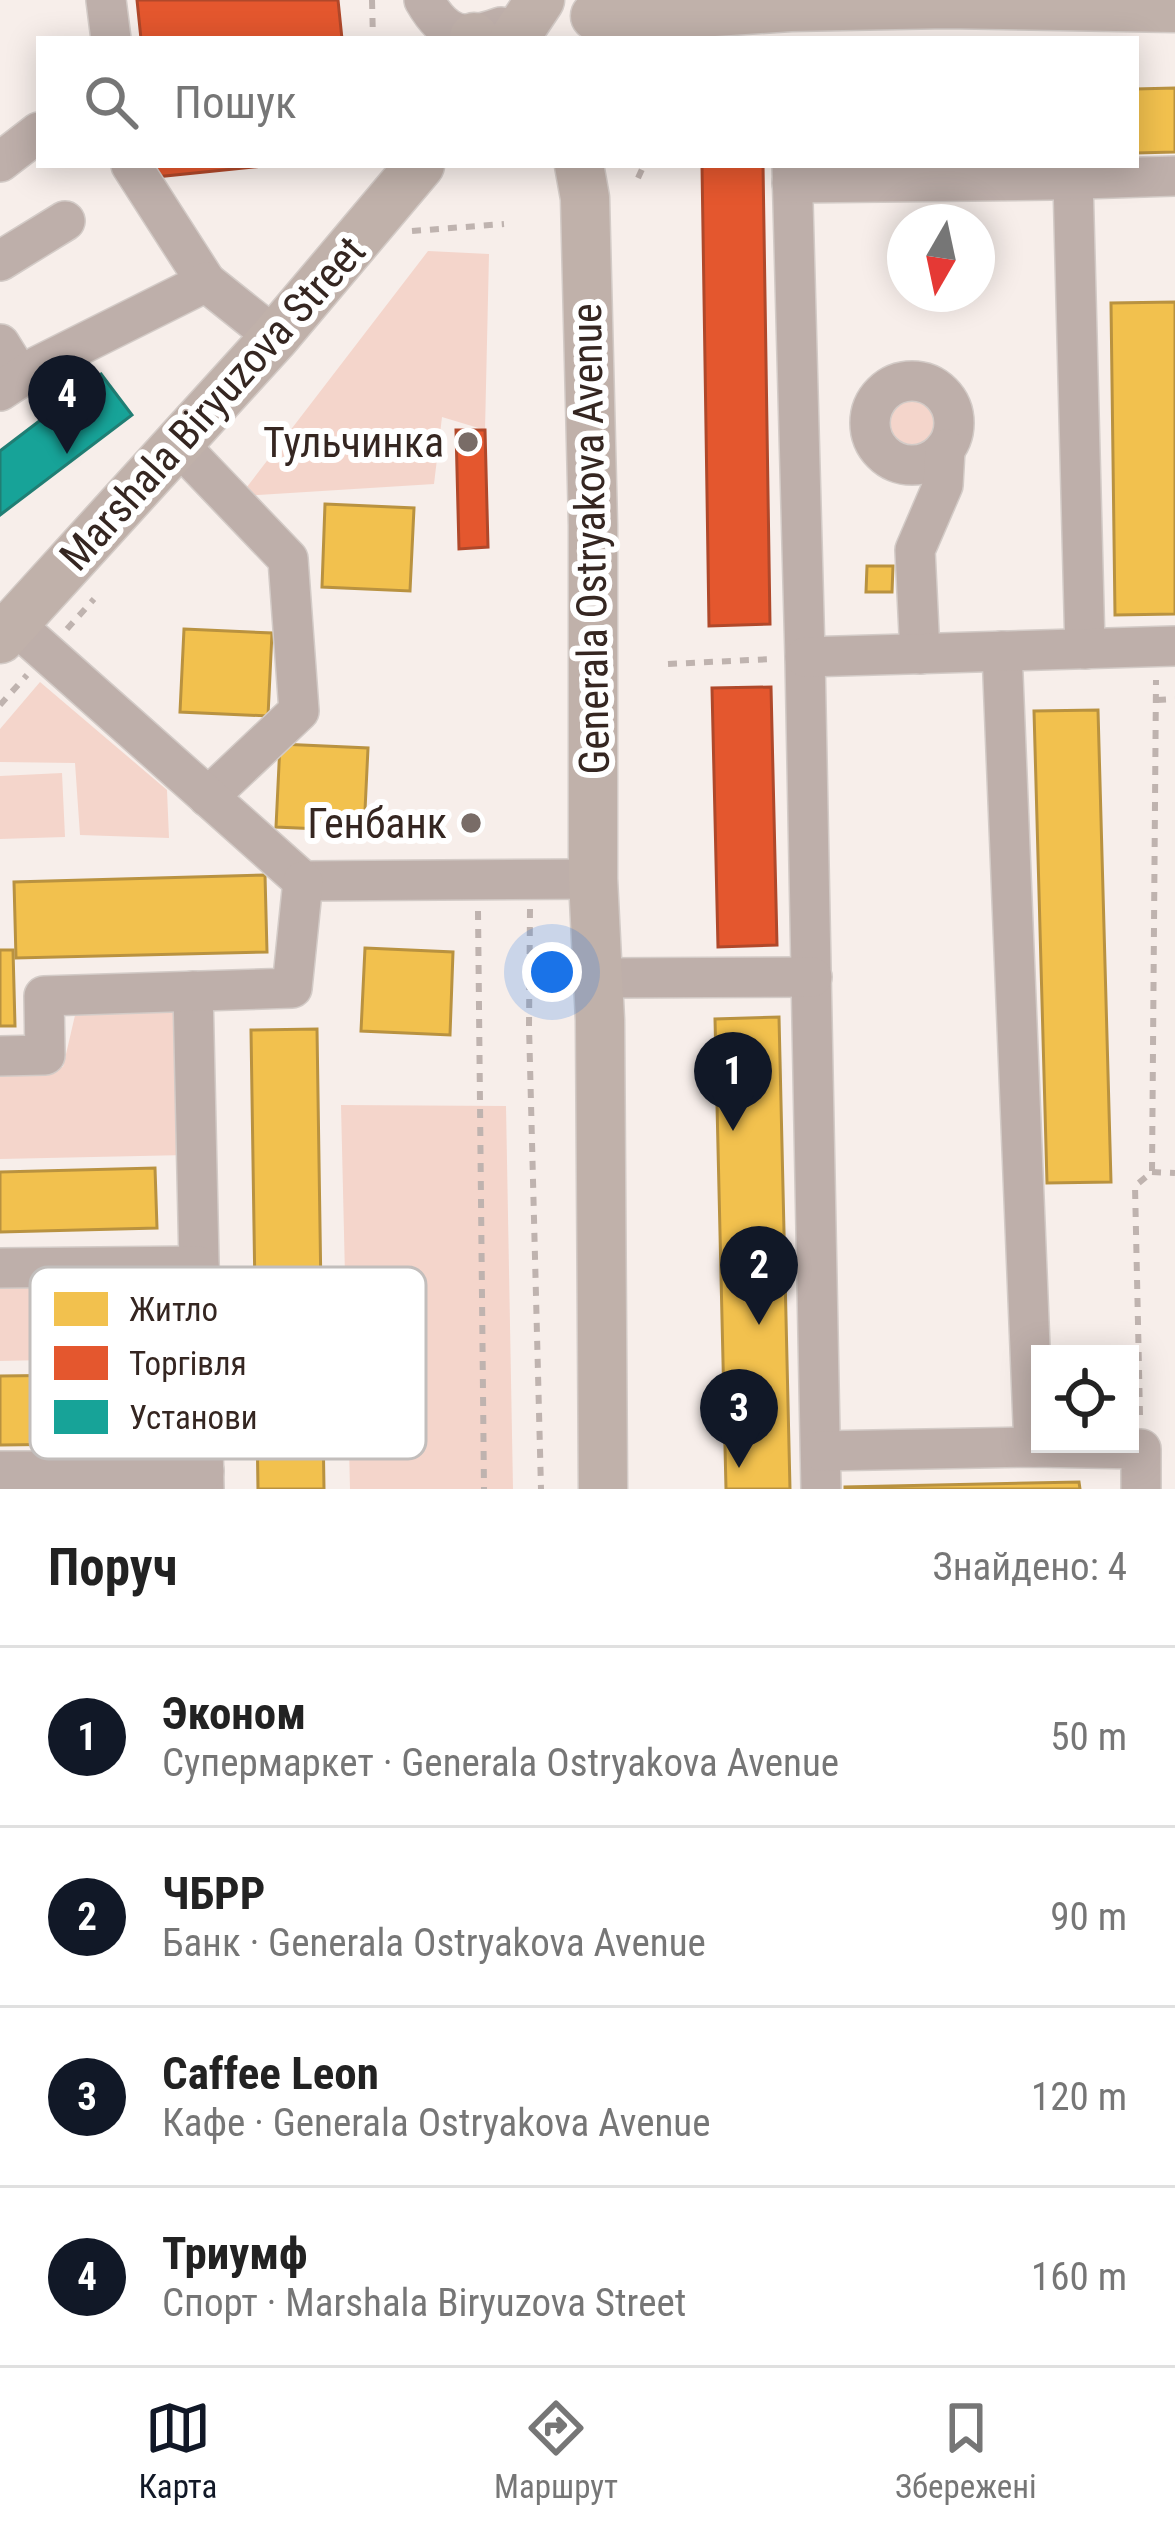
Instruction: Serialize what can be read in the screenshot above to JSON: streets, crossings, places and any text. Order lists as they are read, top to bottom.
{
  "streets": {
    "main road": ["Marshala Biryuzova Street", "Generala Ostryakova Avenue"]
  },
  "places": ["Тульчинка", "Генбанк"],
  "legend": ["Житло", "Торгівля", "Установи"],
  "north": "bottom",
  "page": {
    "search": "Пошук",
    "pins": [
      "4",
      "1",
      "2",
      "3"
    ],
    "heading": ["Поруч", "Знайдено: 4"],
    "list": [
      {
        "mark": "1",
        "name": "Эконом",
        "note": "Супермаркет · Generala Ostryakova Avenue",
        "value": "50 m"
      },
      {
        "mark": "2",
        "name": "ЧБРР",
        "note": "Банк · Generala Ostryakova Avenue",
        "value": "90 m"
      },
      {
        "mark": "3",
        "name": "Caffee Leon",
        "note": "Кафе · Generala Ostryakova Avenue",
        "value": "120 m"
      },
      {
        "mark": "4",
        "name": "Триумф",
        "note": "Спорт · Marshala Biryuzova Street",
        "value": "160 m"
      }
    ],
    "nav": ["Карта", "Маршрут", "Збережені"]
  }
}
